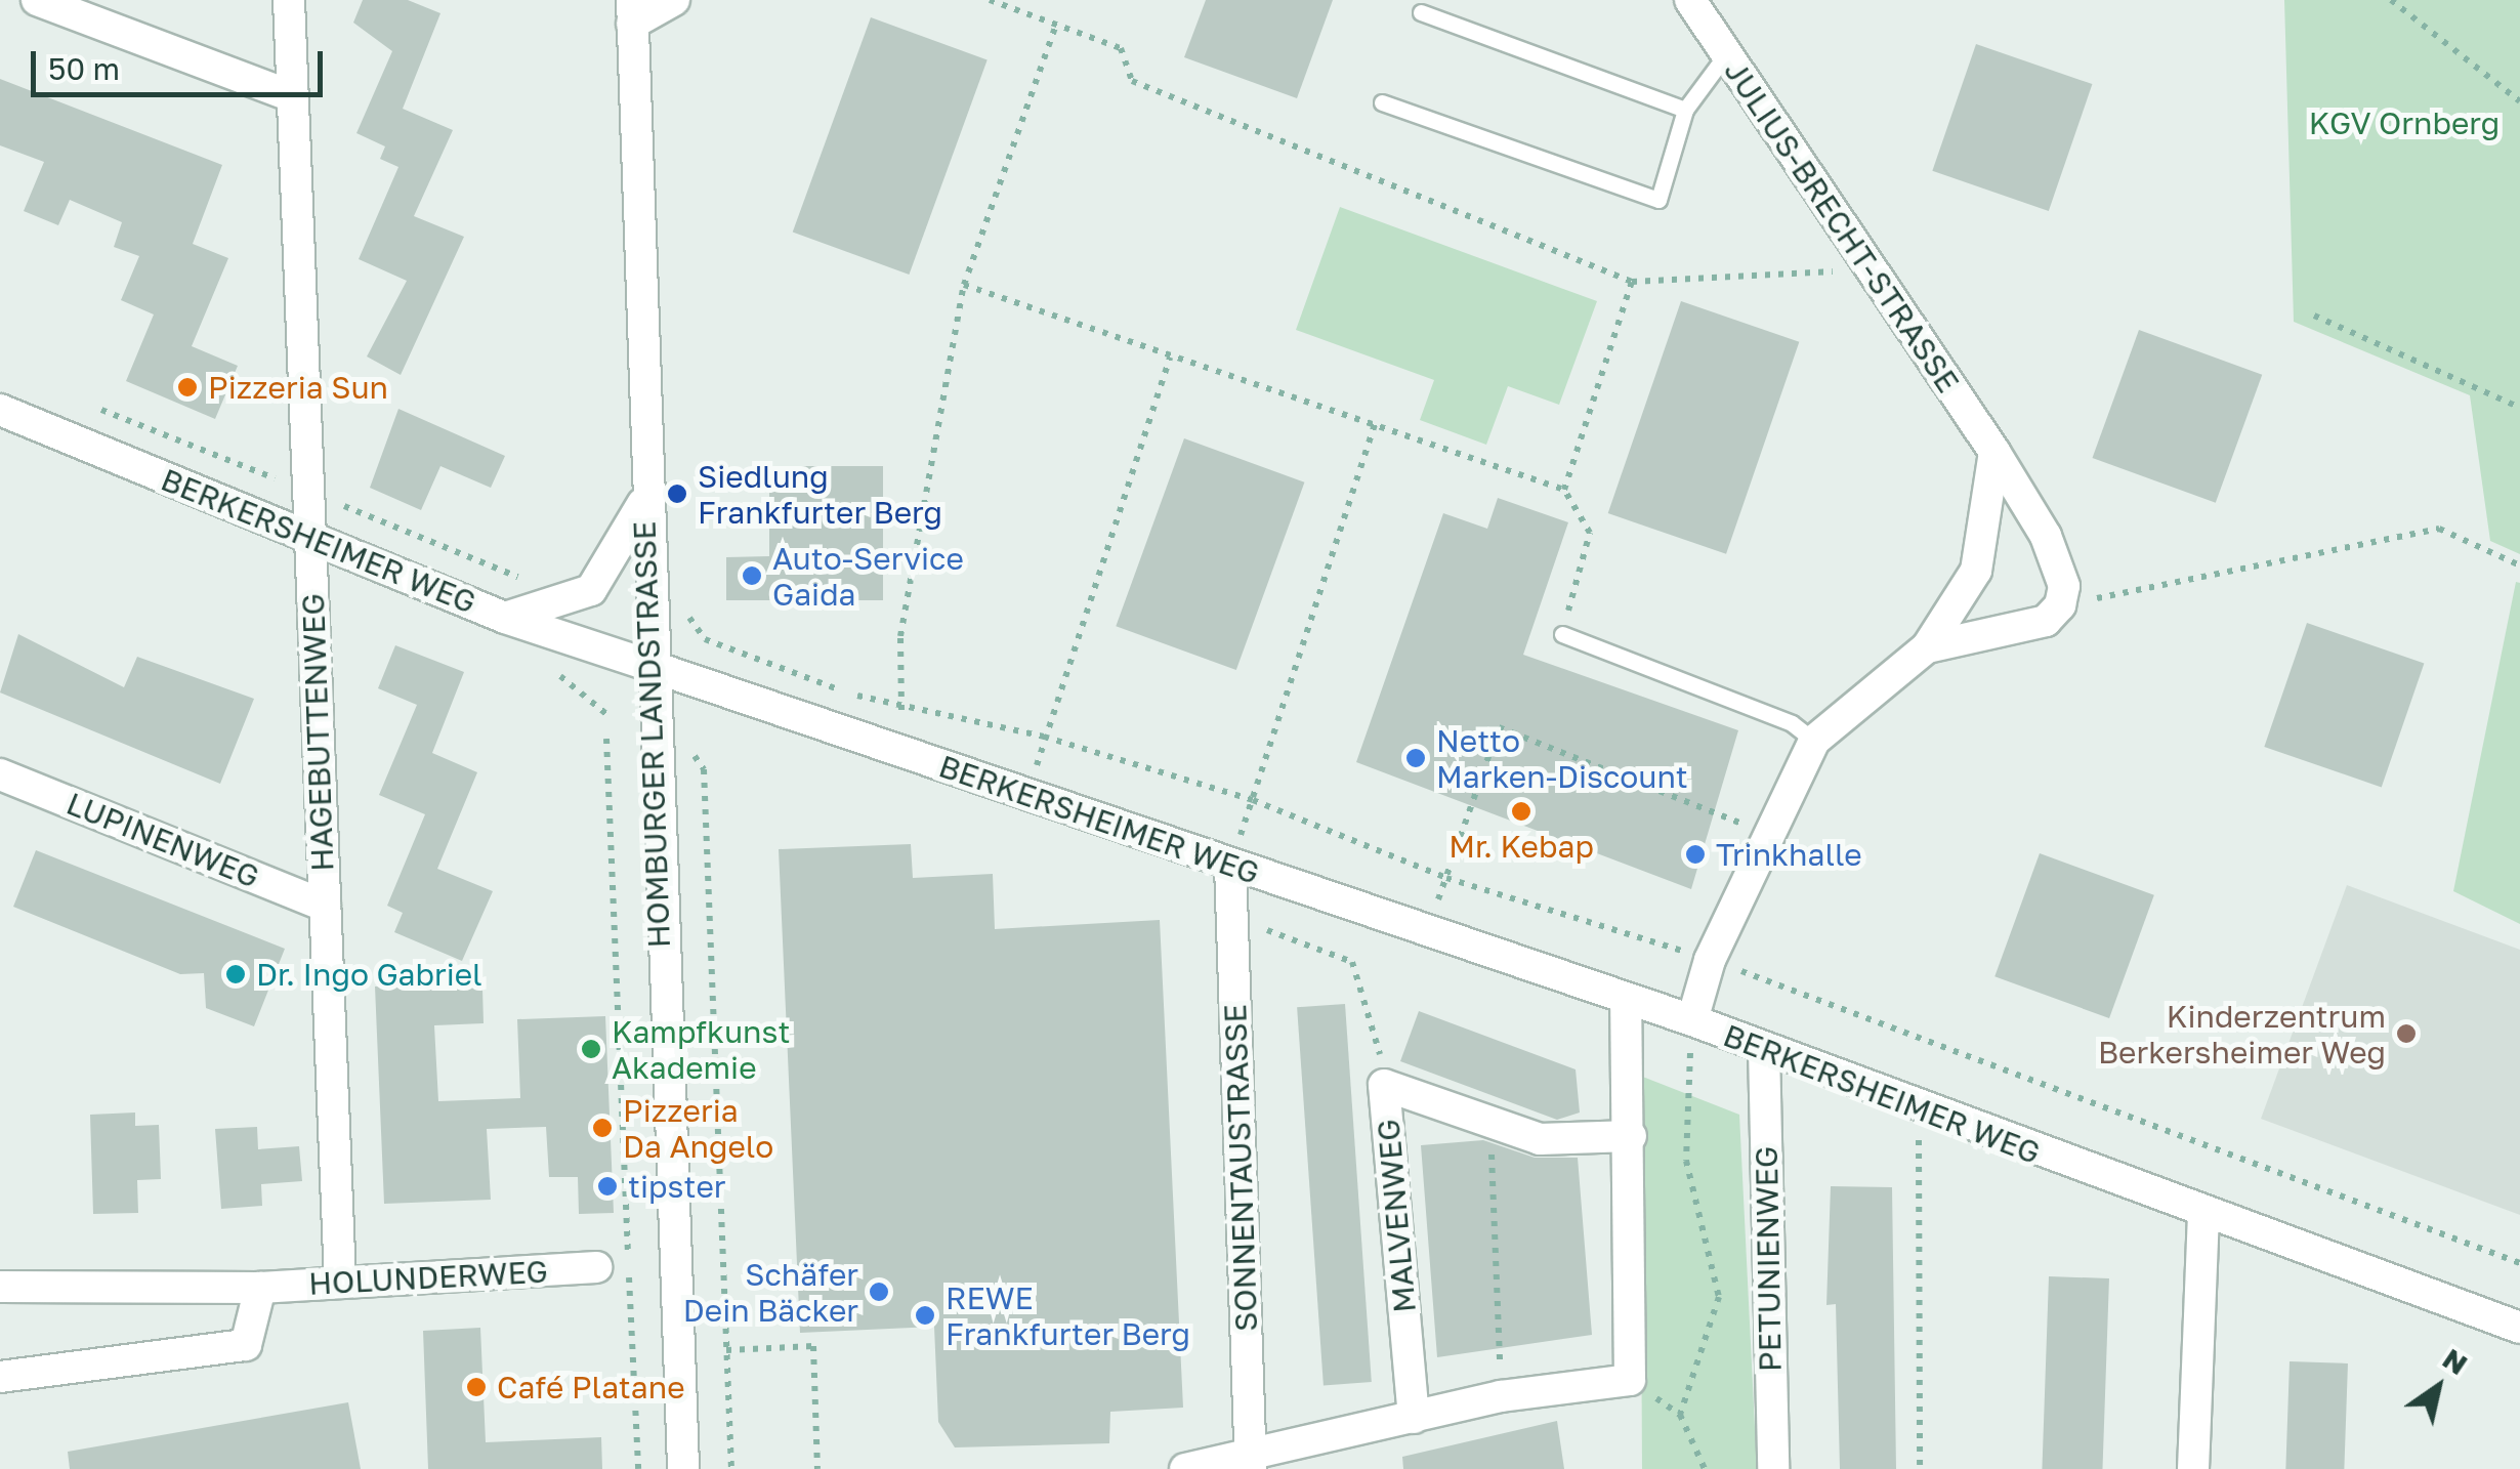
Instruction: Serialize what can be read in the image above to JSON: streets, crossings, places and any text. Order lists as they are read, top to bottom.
{
  "streets": {
    "street": [
      "JULIUS-BRECHT-STRASSE",
      "BERKERSHEIMER WEG",
      "HAGEBUTTENWEG",
      "HOMBURGER LANDSTRASSE",
      "LUPINENWEG",
      "SONNENTAUSTRASSE",
      "MALVENWEG",
      "PETUNIENWEG",
      "HOLUNDERWEG"
    ]
  },
  "crossings": [
    ["BERKERSHEIMER WEG", "HAGEBUTTENWEG"],
    ["BERKERSHEIMER WEG", "HOMBURGER LANDSTRASSE"],
    ["BERKERSHEIMER WEG", "SONNENTAUSTRASSE"],
    ["BERKERSHEIMER WEG", "PETUNIENWEG"],
    ["HAGEBUTTENWEG", "LUPINENWEG"],
    ["HAGEBUTTENWEG", "HOLUNDERWEG"]
  ],
  "parks": ["KGV Ornberg"],
  "places": [
    "Pizzeria Sun",
    "Siedlung Frankfurter Berg",
    "Auto-Service Gaida",
    "Netto Marken-Discount",
    "Mr. Kebap",
    "Trinkhalle",
    "Dr. Ingo Gabriel",
    "Kinderzentrum Berkersheimer Weg",
    "Kampfkunst Akademie",
    "Pizzeria Da Angelo",
    "tipster",
    "Schäfer Dein Bäcker",
    "REWE Frankfurter Berg",
    "Café Platane"
  ],
  "scale_bar": "50 m",
  "north": "top right"
}
